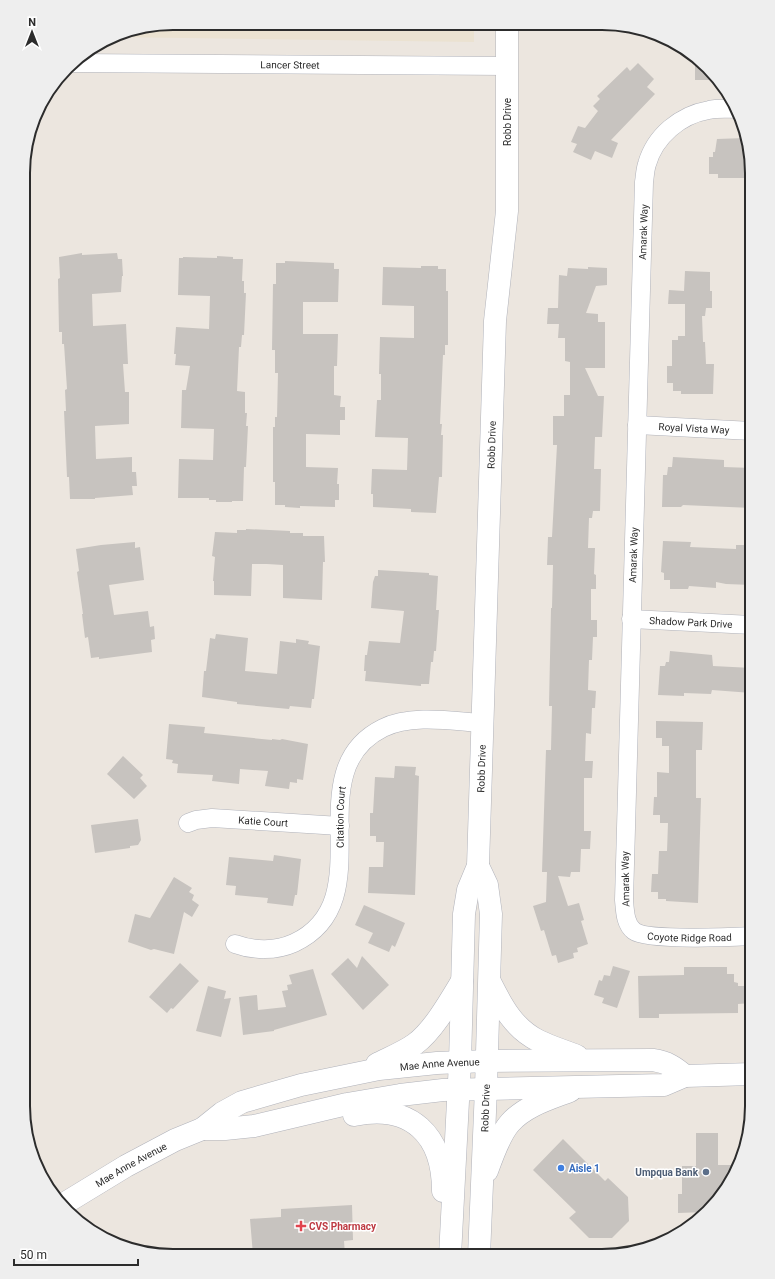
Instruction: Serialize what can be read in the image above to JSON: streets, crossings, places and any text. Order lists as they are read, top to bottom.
{
  "streets": {
    "main road": ["Robb Drive", "Mae Anne Avenue"],
    "street": [
      "Lancer Street",
      "Amarak Way",
      "Royal Vista Way",
      "Shadow Park Drive",
      "Citation Court",
      "Katie Court",
      "Coyote Ridge Road"
    ]
  },
  "crossings": [
    ["Lancer Street", "Robb Drive"],
    ["Robb Drive", "Citation Court"],
    ["Robb Drive", "Mae Anne Avenue"],
    ["Amarak Way", "Royal Vista Way"],
    ["Amarak Way", "Shadow Park Drive"],
    ["Amarak Way", "Coyote Ridge Road"],
    ["Citation Court", "Katie Court"]
  ],
  "places": {
    "other": ["Aisle 1", "Umpqua Bank"],
    "health": ["CVS Pharmacy"]
  },
  "scale_bar": "50 m",
  "north": "top"
}
